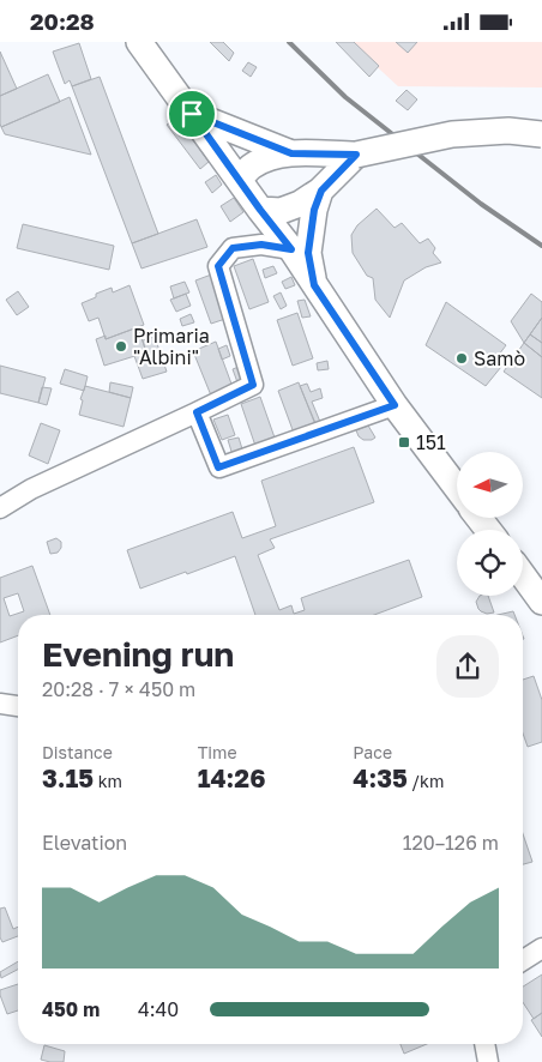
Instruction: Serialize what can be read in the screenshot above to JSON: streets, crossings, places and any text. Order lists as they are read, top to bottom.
{
  "places": {
    "other": ["Primaria \"Albini\"", "Samò"],
    "transit": ["151"]
  },
  "north": "left",
  "page": {
    "status": "20:28",
    "heading": ["Evening run", "20:28 · 7 × 450 m"],
    "stats": [
      ["Distance", "3.15 km"],
      ["Time", "14:26"],
      ["Pace", "4:35 /km"]
    ],
    "chart": ["Elevation", "120–126 m"],
    "list": [
      {
        "name": "450 m",
        "note": "4:40"
      }
    ]
  }
}
